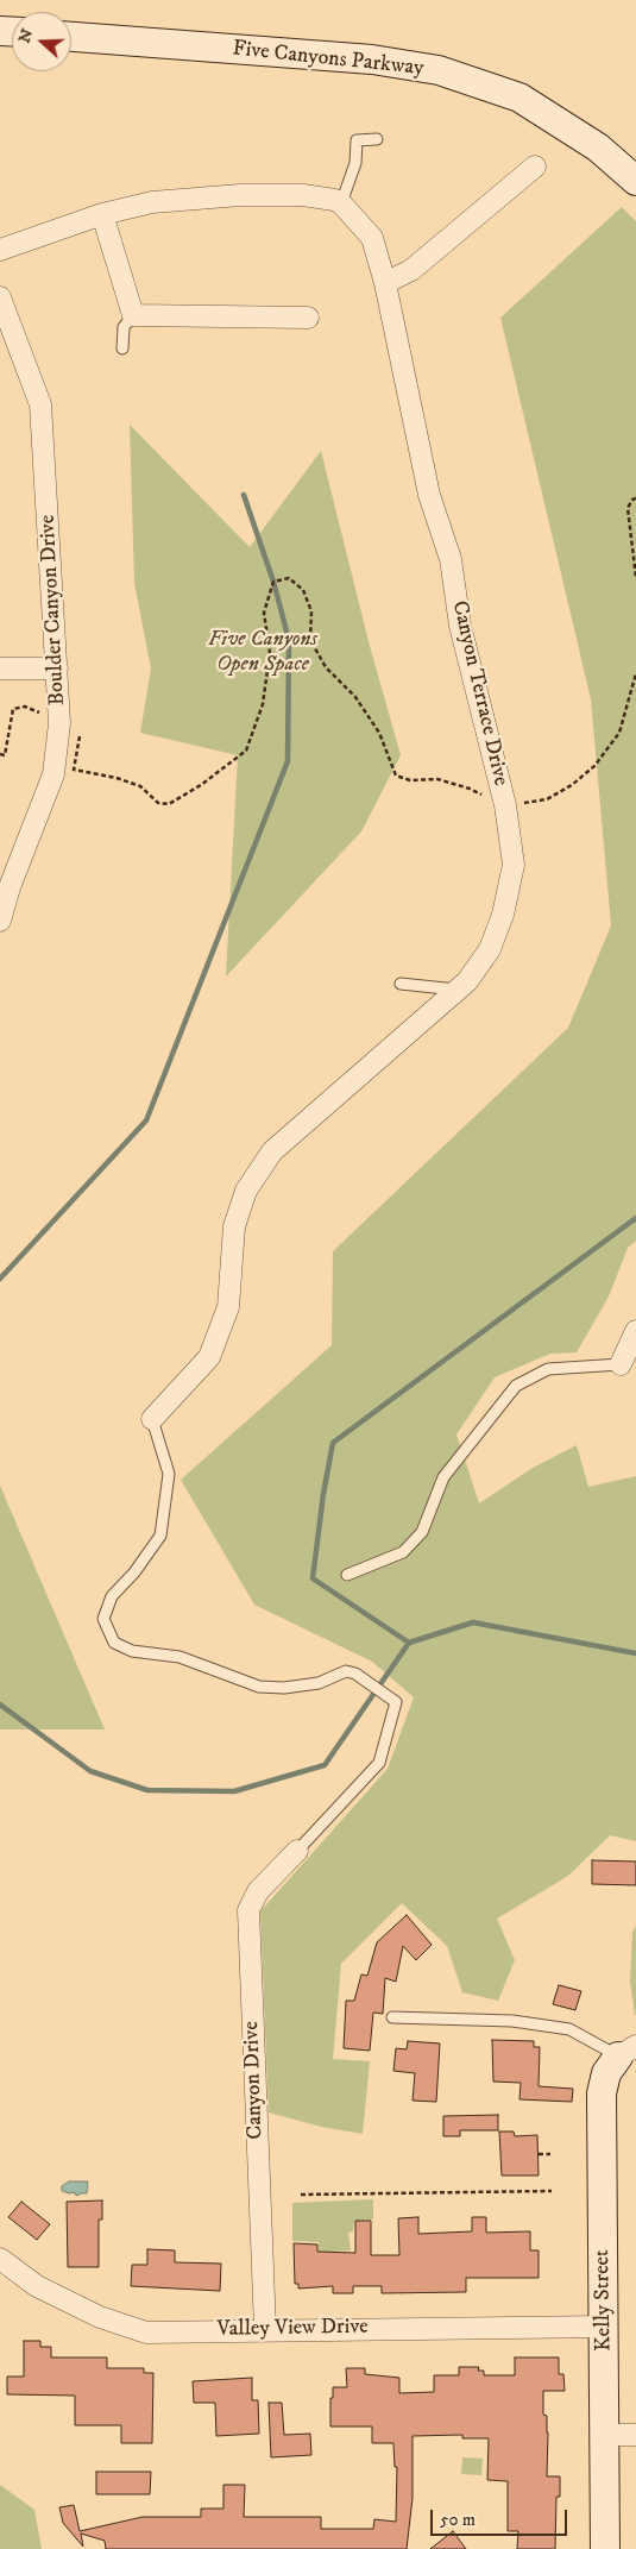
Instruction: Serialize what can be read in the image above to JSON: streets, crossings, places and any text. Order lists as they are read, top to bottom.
{
  "streets": {
    "main road": ["Five Canyons Parkway", "Kelly Street"],
    "street": [
      "Boulder Canyon Drive",
      "Canyon Terrace Drive",
      "Canyon Drive",
      "Valley View Drive"
    ]
  },
  "crossings": [
    ["Canyon Drive", "Valley View Drive"],
    ["Kelly Street", "Valley View Drive"]
  ],
  "parks": ["Five Canyons Open Space"],
  "scale_bar": "50 m",
  "north": "left"
}
